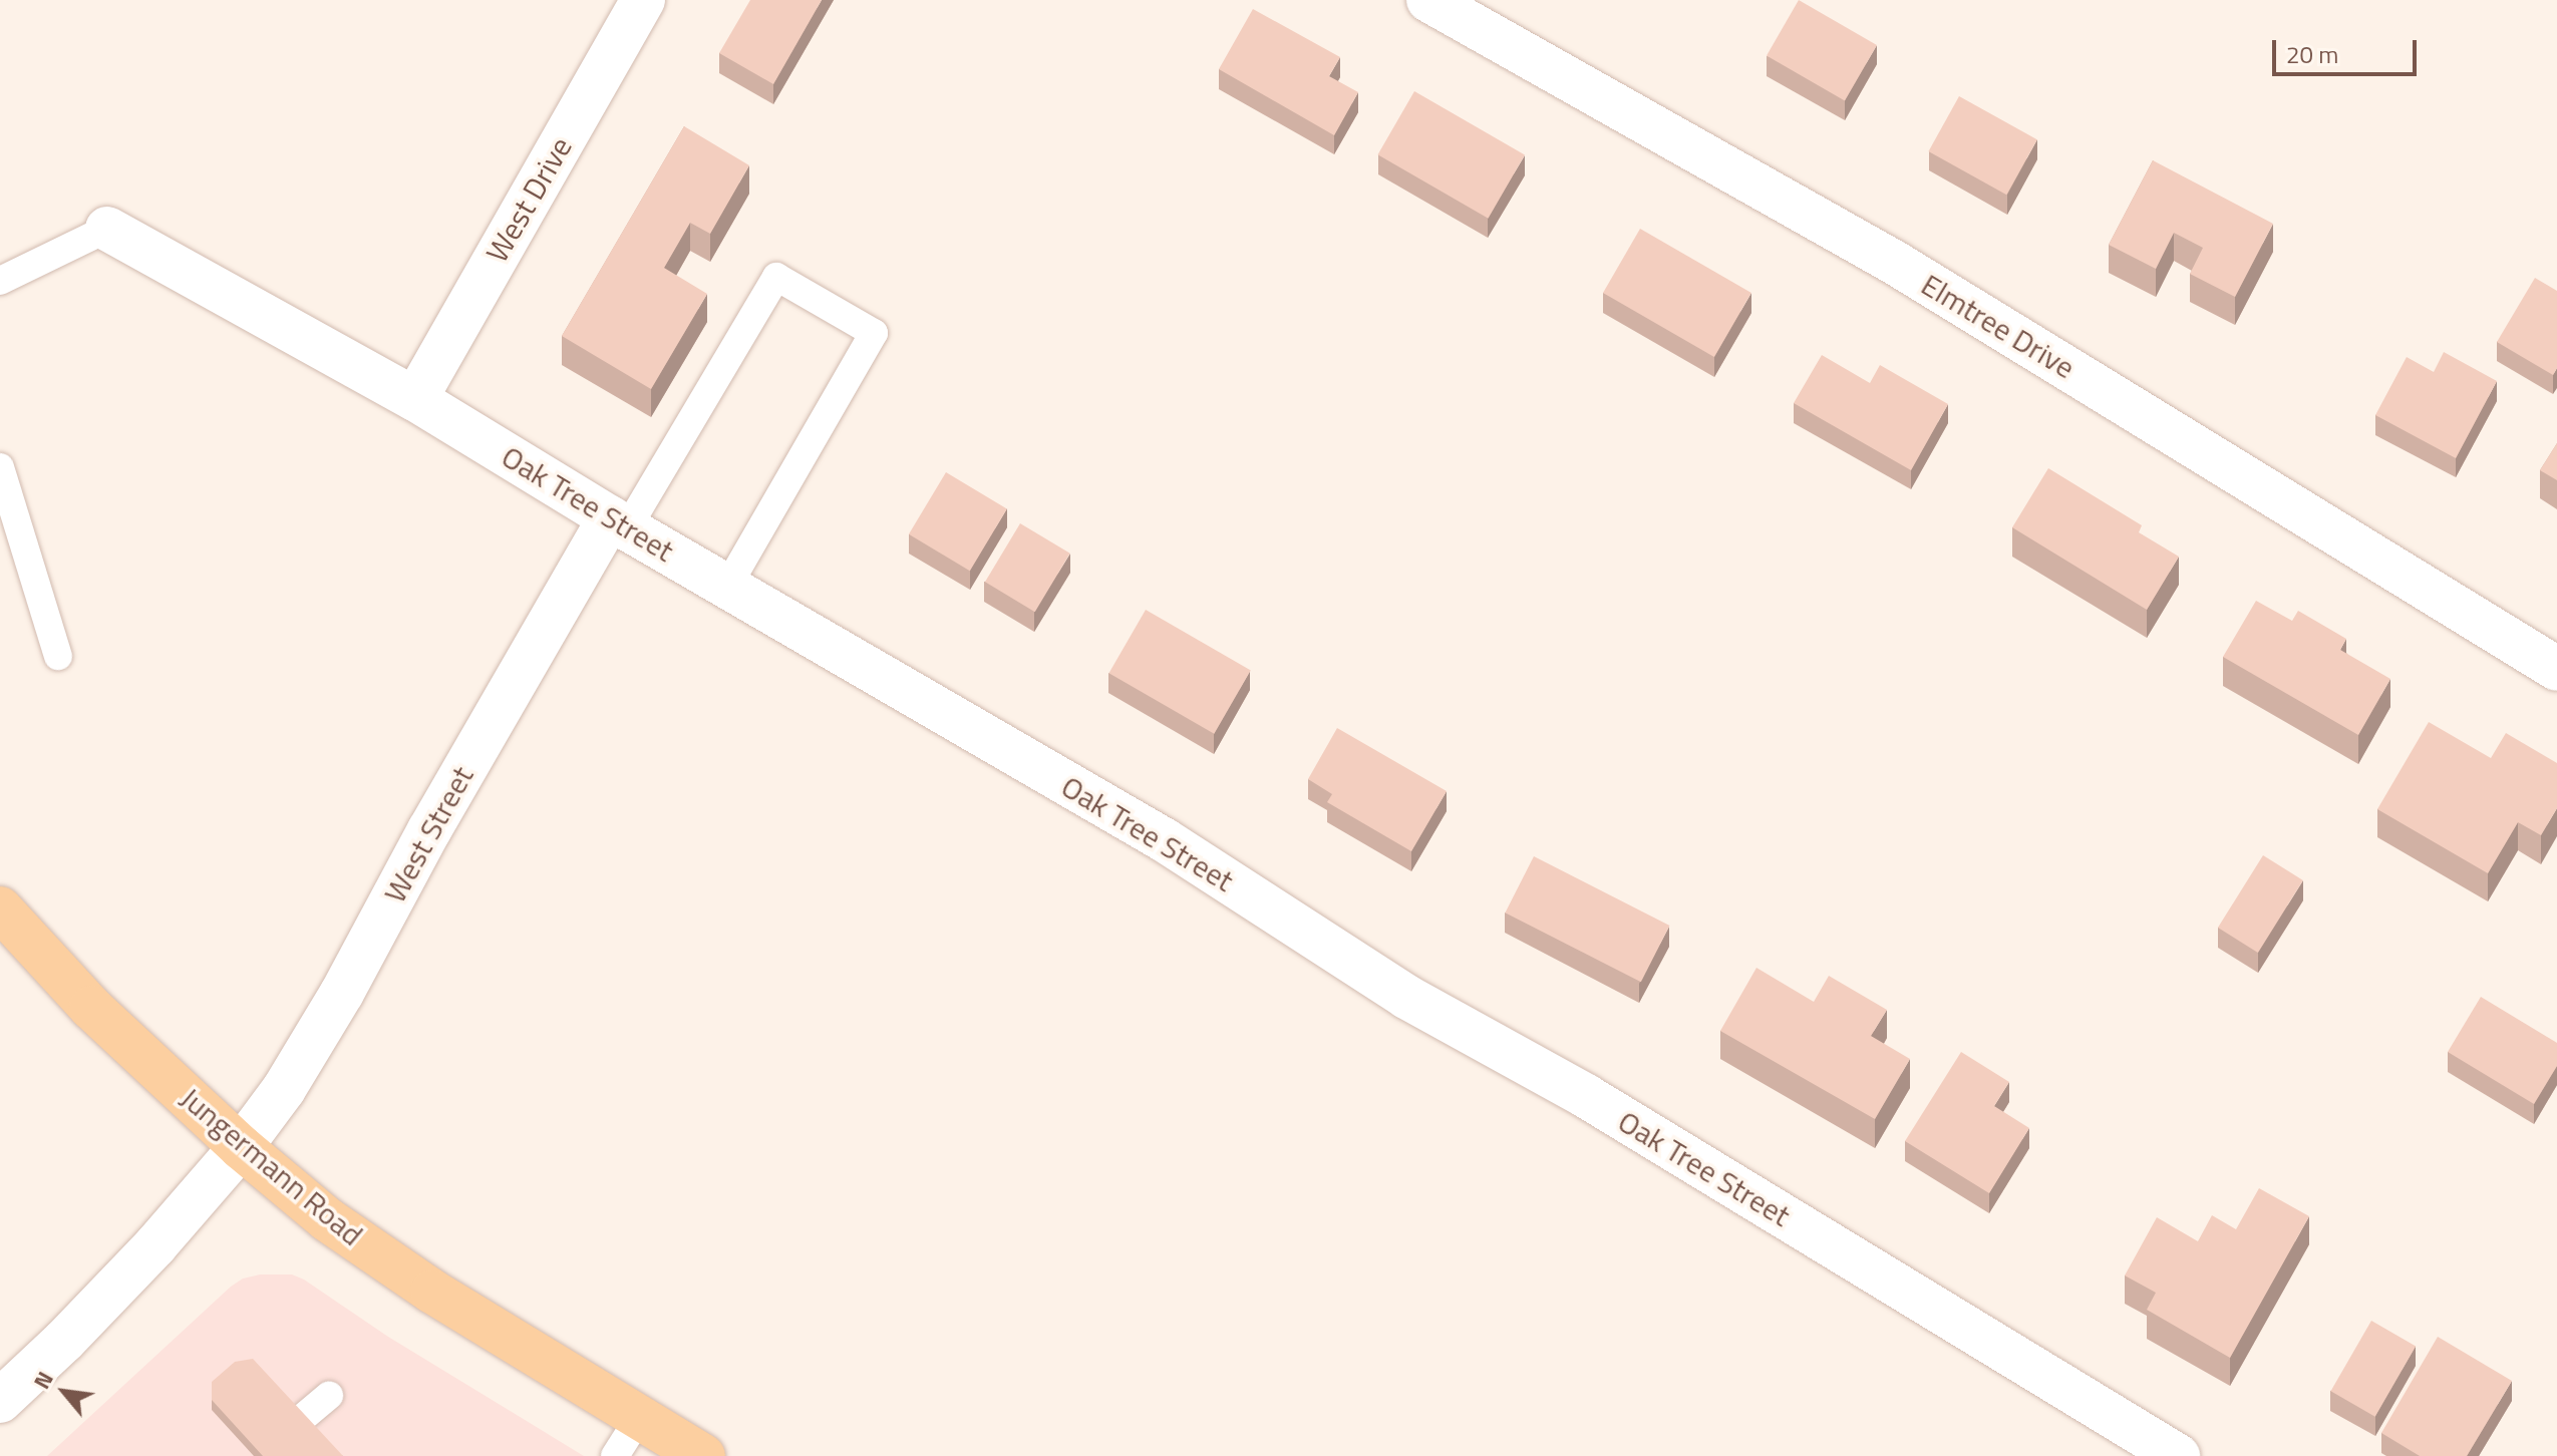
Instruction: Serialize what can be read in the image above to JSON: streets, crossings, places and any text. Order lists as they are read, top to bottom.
{
  "streets": {
    "main road": ["Jungermann Road"],
    "street": [
      "West Drive",
      "Elmtree Drive",
      "Oak Tree Street",
      "West Street"
    ]
  },
  "crossings": [
    ["West Drive", "Oak Tree Street"],
    ["Oak Tree Street", "West Street"],
    ["West Street", "Jungermann Road"]
  ],
  "scale_bar": "20 m",
  "north": "top left"
}
